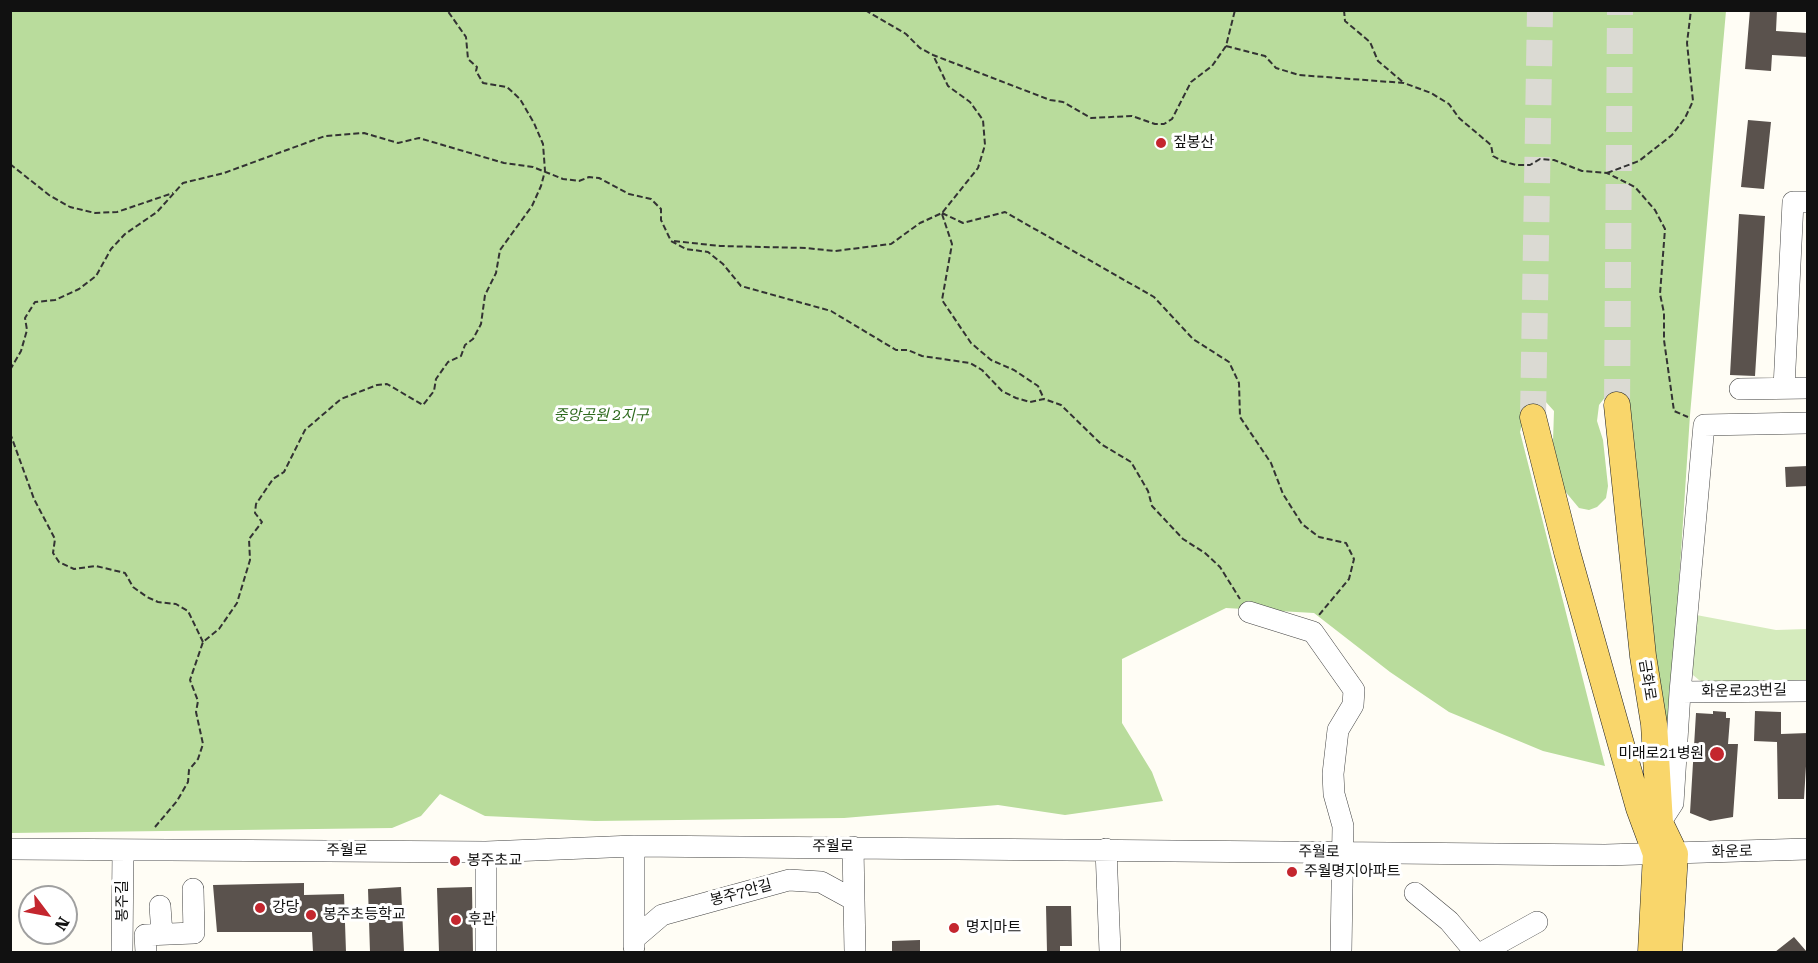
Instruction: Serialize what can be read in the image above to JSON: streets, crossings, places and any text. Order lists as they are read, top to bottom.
{
  "streets": {
    "main road": ["금화로"],
    "street": [
      "화운로23번길",
      "주월로",
      "화운로",
      "봉주7안길",
      "봉주길"
    ]
  },
  "crossings": [
    ["금화로", "주월로"],
    ["금화로", "화운로"],
    ["주월로", "화운로"],
    ["주월로", "봉주길"]
  ],
  "parks": ["중앙공원 2지구"],
  "places": [
    "짚봉산",
    "미래로21병원",
    "봉주초교",
    "주월명지아파트",
    "강당",
    "봉주초등학교",
    "후관",
    "명지마트"
  ],
  "north": "bottom right"
}
